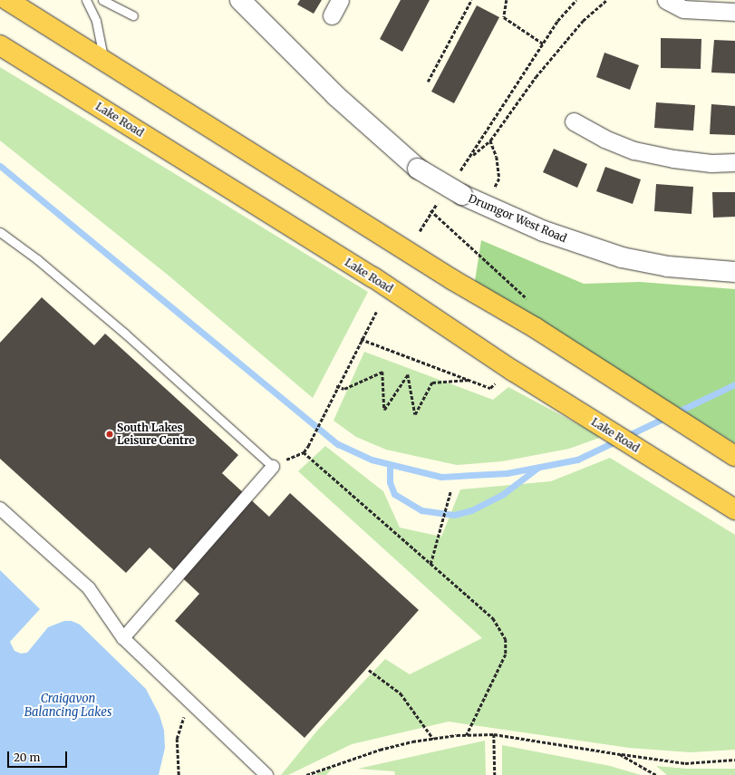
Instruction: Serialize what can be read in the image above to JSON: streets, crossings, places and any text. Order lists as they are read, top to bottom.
{
  "streets": {
    "highway": ["Lake Road"],
    "street": ["Drumgor West Road"]
  },
  "water": ["Craigavon Balancing Lakes"],
  "places": ["South Lakes Leisure Centre"],
  "scale_bar": "20 m"
}
